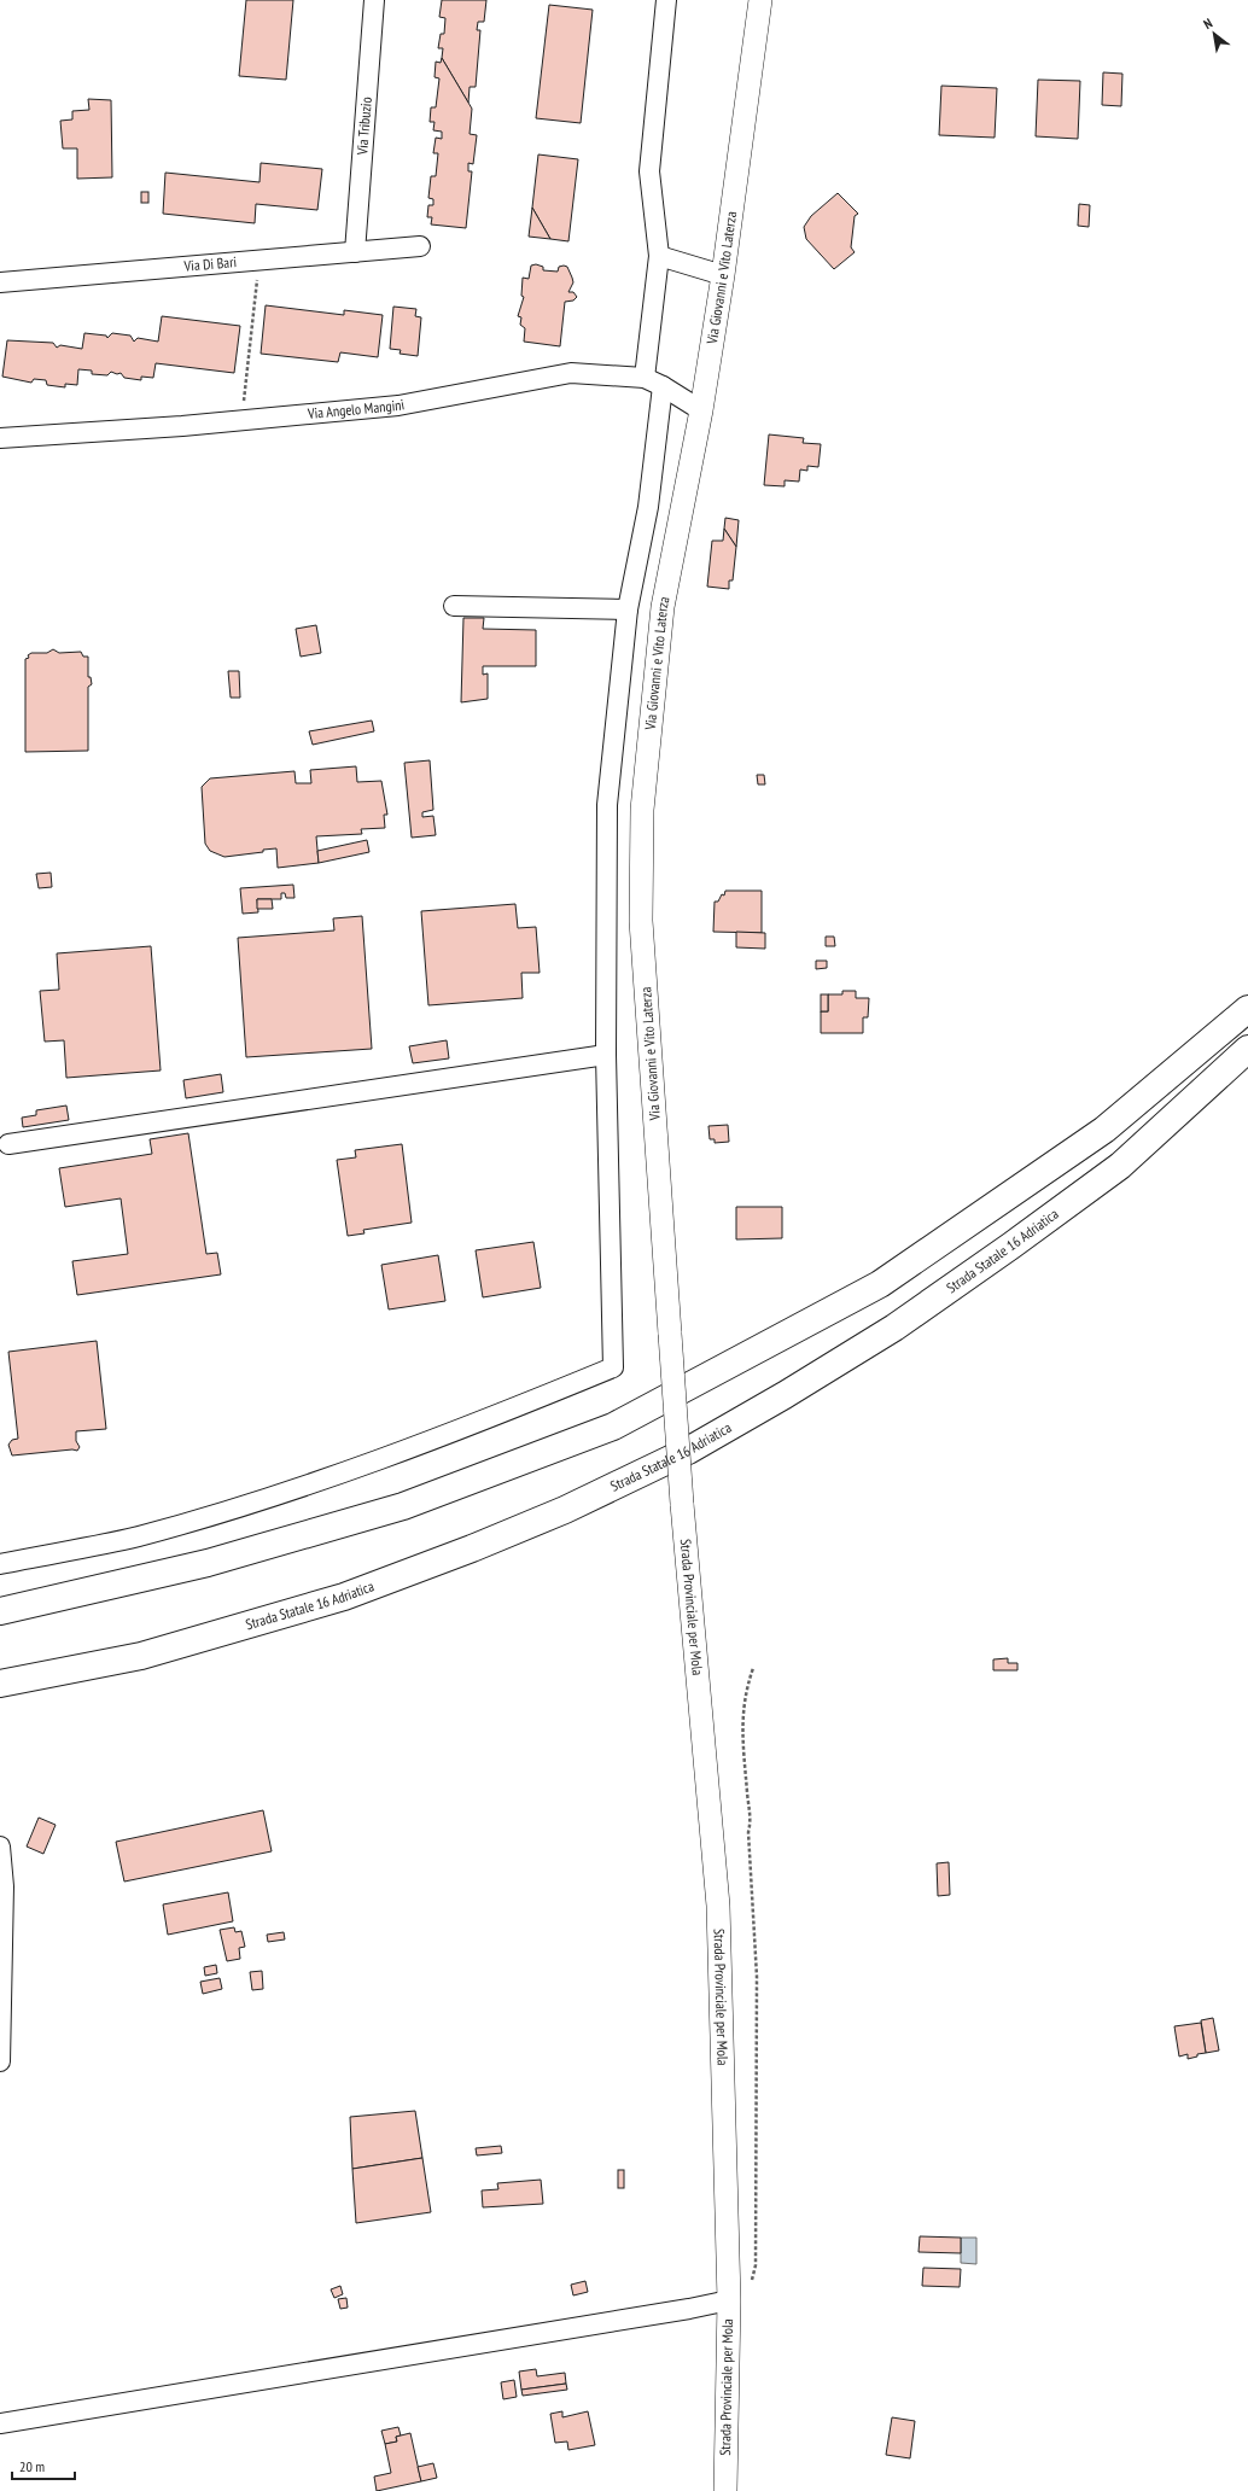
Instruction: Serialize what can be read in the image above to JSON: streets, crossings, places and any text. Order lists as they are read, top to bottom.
{
  "streets": {
    "highway": ["Strada Statale 16 Adriatica"],
    "street": [
      "Via Tribuzio",
      "Via Di Bari",
      "Via Giovanni e Vito Laterza",
      "Via Angelo Mangini",
      "Strada Provinciale per Mola"
    ]
  },
  "crossings": [
    ["Via Tribuzio", "Via Di Bari"],
    ["Via Giovanni e Vito Laterza", "Via Angelo Mangini"],
    ["Via Giovanni e Vito Laterza", "Strada Provinciale per Mola"]
  ],
  "scale_bar": "20 m",
  "north": "top left"
}
